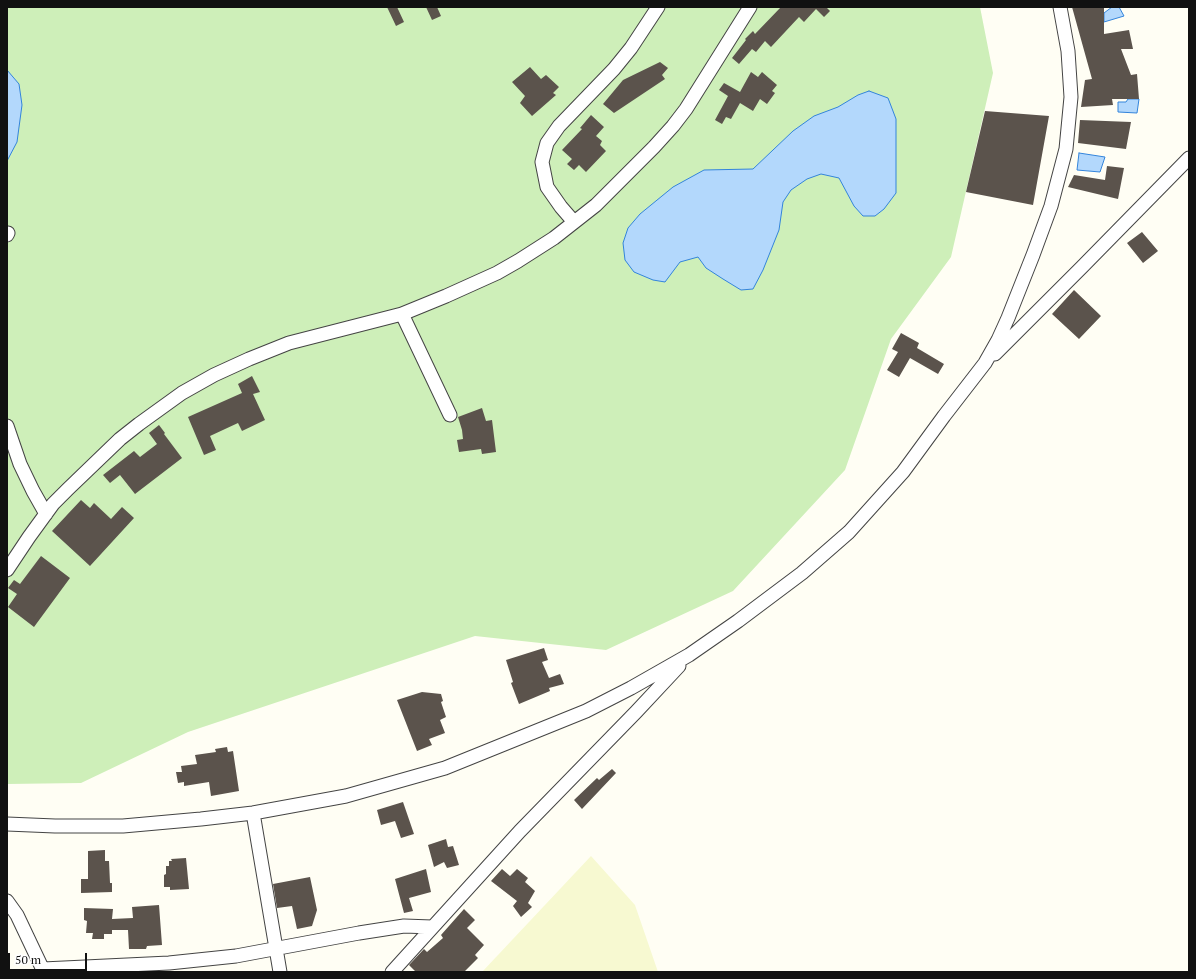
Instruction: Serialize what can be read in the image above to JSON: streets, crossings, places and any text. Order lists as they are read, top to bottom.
{
  "scale_bar": "50 m"
}
